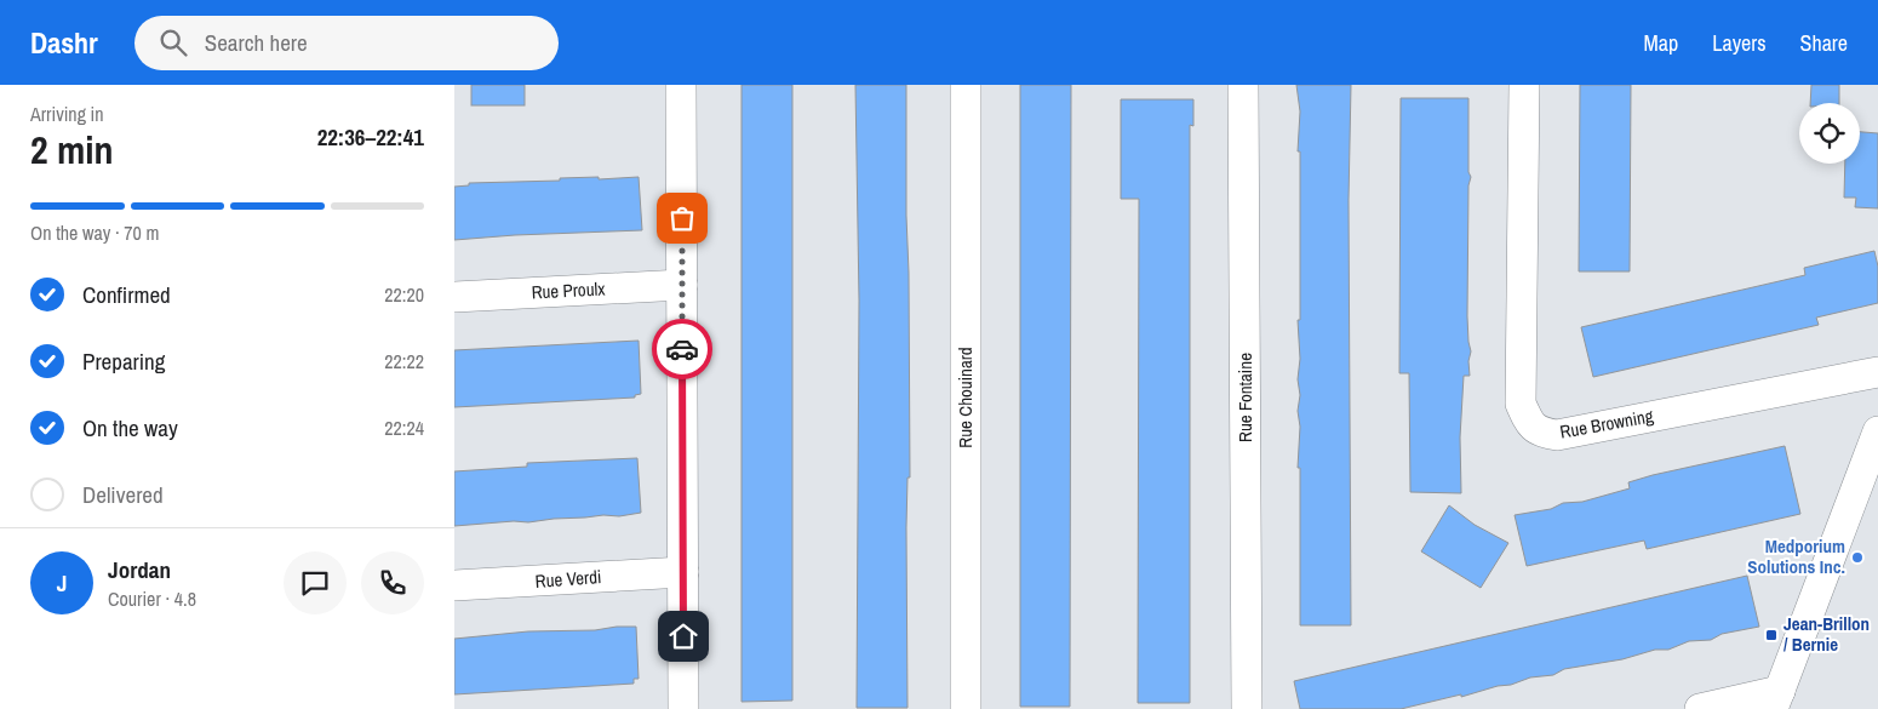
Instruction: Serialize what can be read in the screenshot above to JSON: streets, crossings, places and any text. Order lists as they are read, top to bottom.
{
  "streets": {
    "street": [
      "Rue Proulx",
      "Rue Chouinard",
      "Rue Fontaine",
      "Rue Browning",
      "Rue Verdi"
    ]
  },
  "places": {
    "other": ["Medporium Solutions Inc."],
    "transit": ["Jean-Brillon / Bernie"]
  },
  "page": {
    "header": "Dashr",
    "search": "Search here",
    "nav": ["Map", "Layers", "Share"],
    "heading": ["2 min", "Arriving in", "22:36–22:41"],
    "panel": ["Jordan", "Courier · 4.8"],
    "bar": "On the way · 70 m",
    "list": [
      ["Confirmed", "22:20"],
      ["Preparing", "22:22"],
      ["On the way", "22:24"],
      "Delivered"
    ],
    "round": "J"
  }
}
